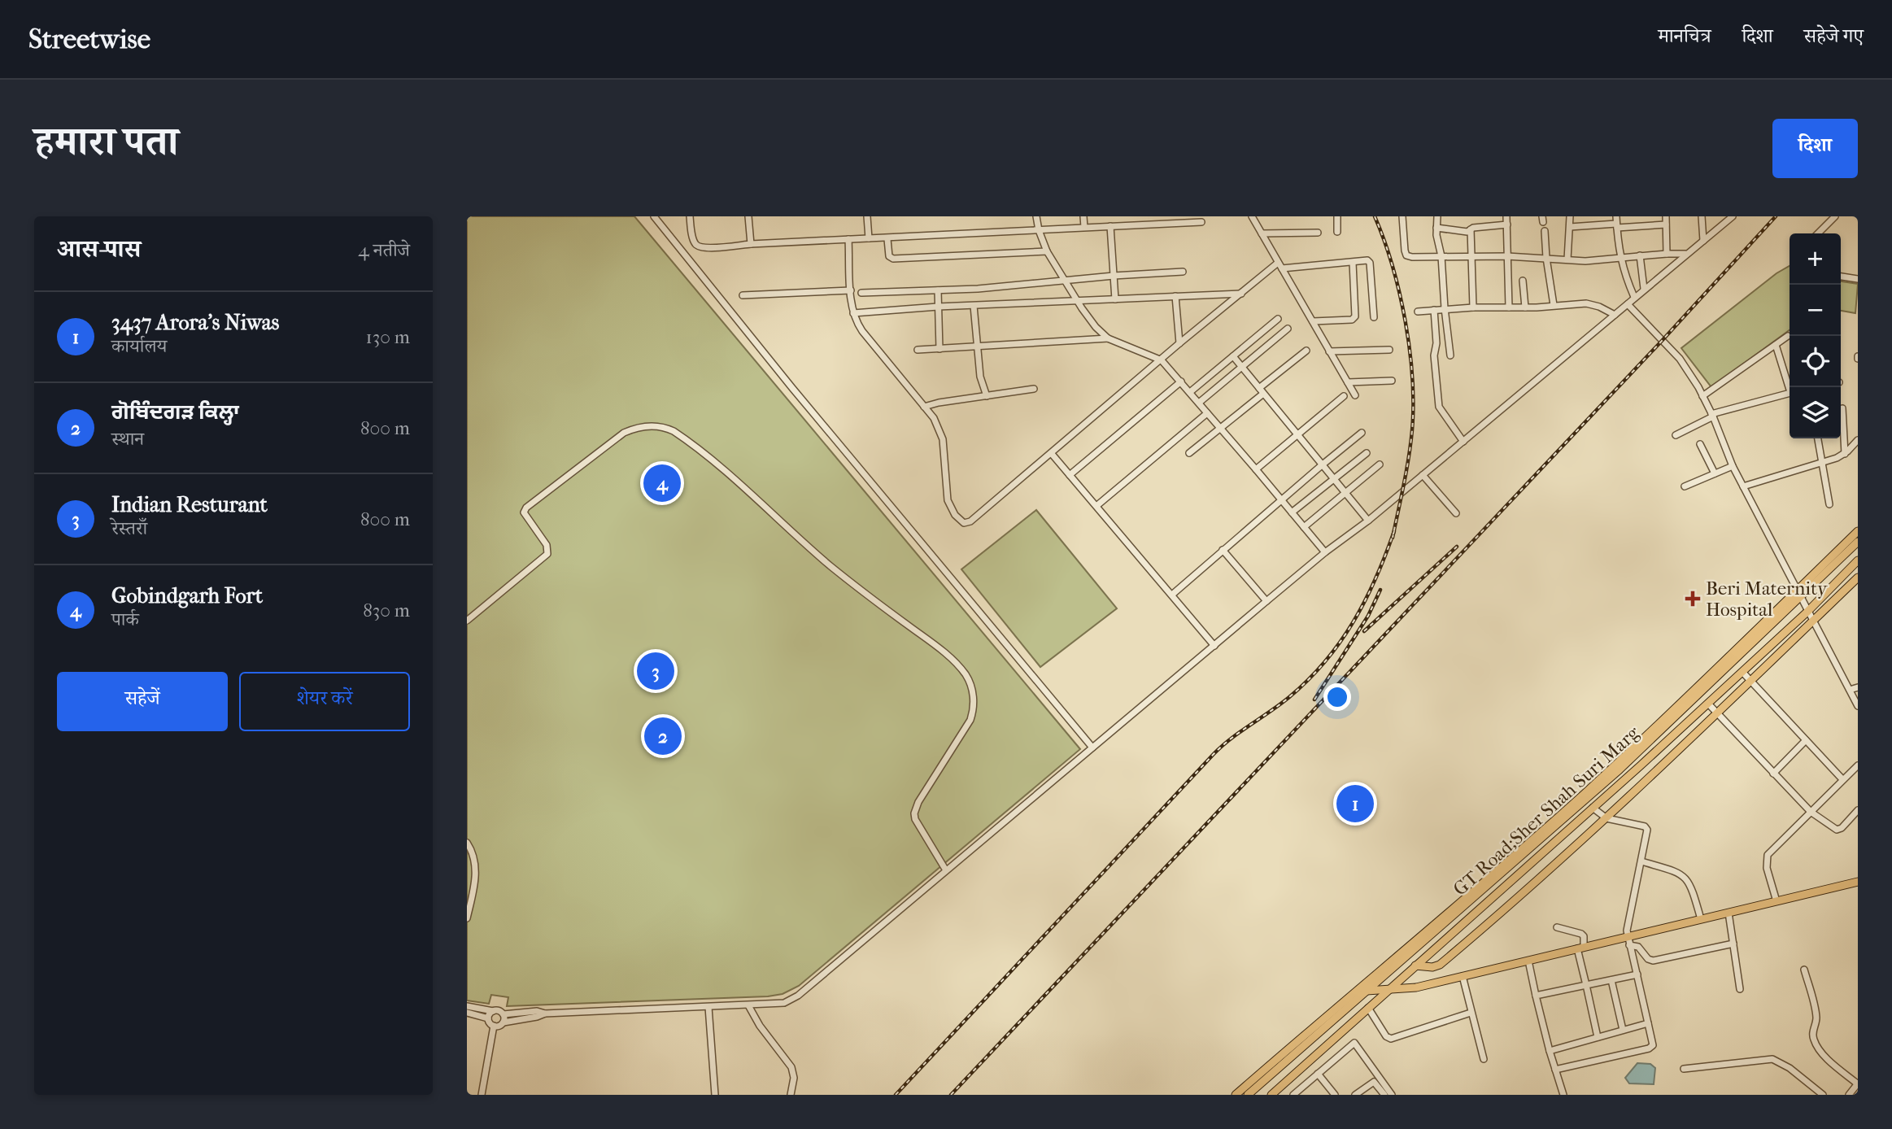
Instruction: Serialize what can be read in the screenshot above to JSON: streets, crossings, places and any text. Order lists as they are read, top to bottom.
{
  "streets": {
    "main road": ["GT Road;Sher Shah Suri Marg"]
  },
  "places": {
    "health": ["Beri Maternity Hospital"]
  },
  "page": {
    "header": "Streetwise",
    "nav": ["मानचित्र", "दिशा", "सहेजे गए"],
    "title": "हमारा पता",
    "buttons": [
      "दिशा",
      ["सहेजें", "शेयर करें"]
    ],
    "heading": ["आस-पास", "4 नतीजे"],
    "map_buttons": ["+", "−"],
    "list": [
      {
        "mark": "1",
        "name": "3437 Arora's Niwas",
        "note": "कार्यालय",
        "value": "130 m"
      },
      {
        "mark": "2",
        "name": "ਗੋਬਿੰਦਗੜ ਕਿਲ੍ਹਾ",
        "note": "स्थान",
        "value": "800 m"
      },
      {
        "mark": "3",
        "name": "Indian Resturant",
        "note": "रेस्तराँ",
        "value": "800 m"
      },
      {
        "mark": "4",
        "name": "Gobindgarh Fort",
        "note": "पार्क",
        "value": "830 m"
      }
    ],
    "pins": [
      "4",
      "3",
      "2",
      "1"
    ]
  }
}
